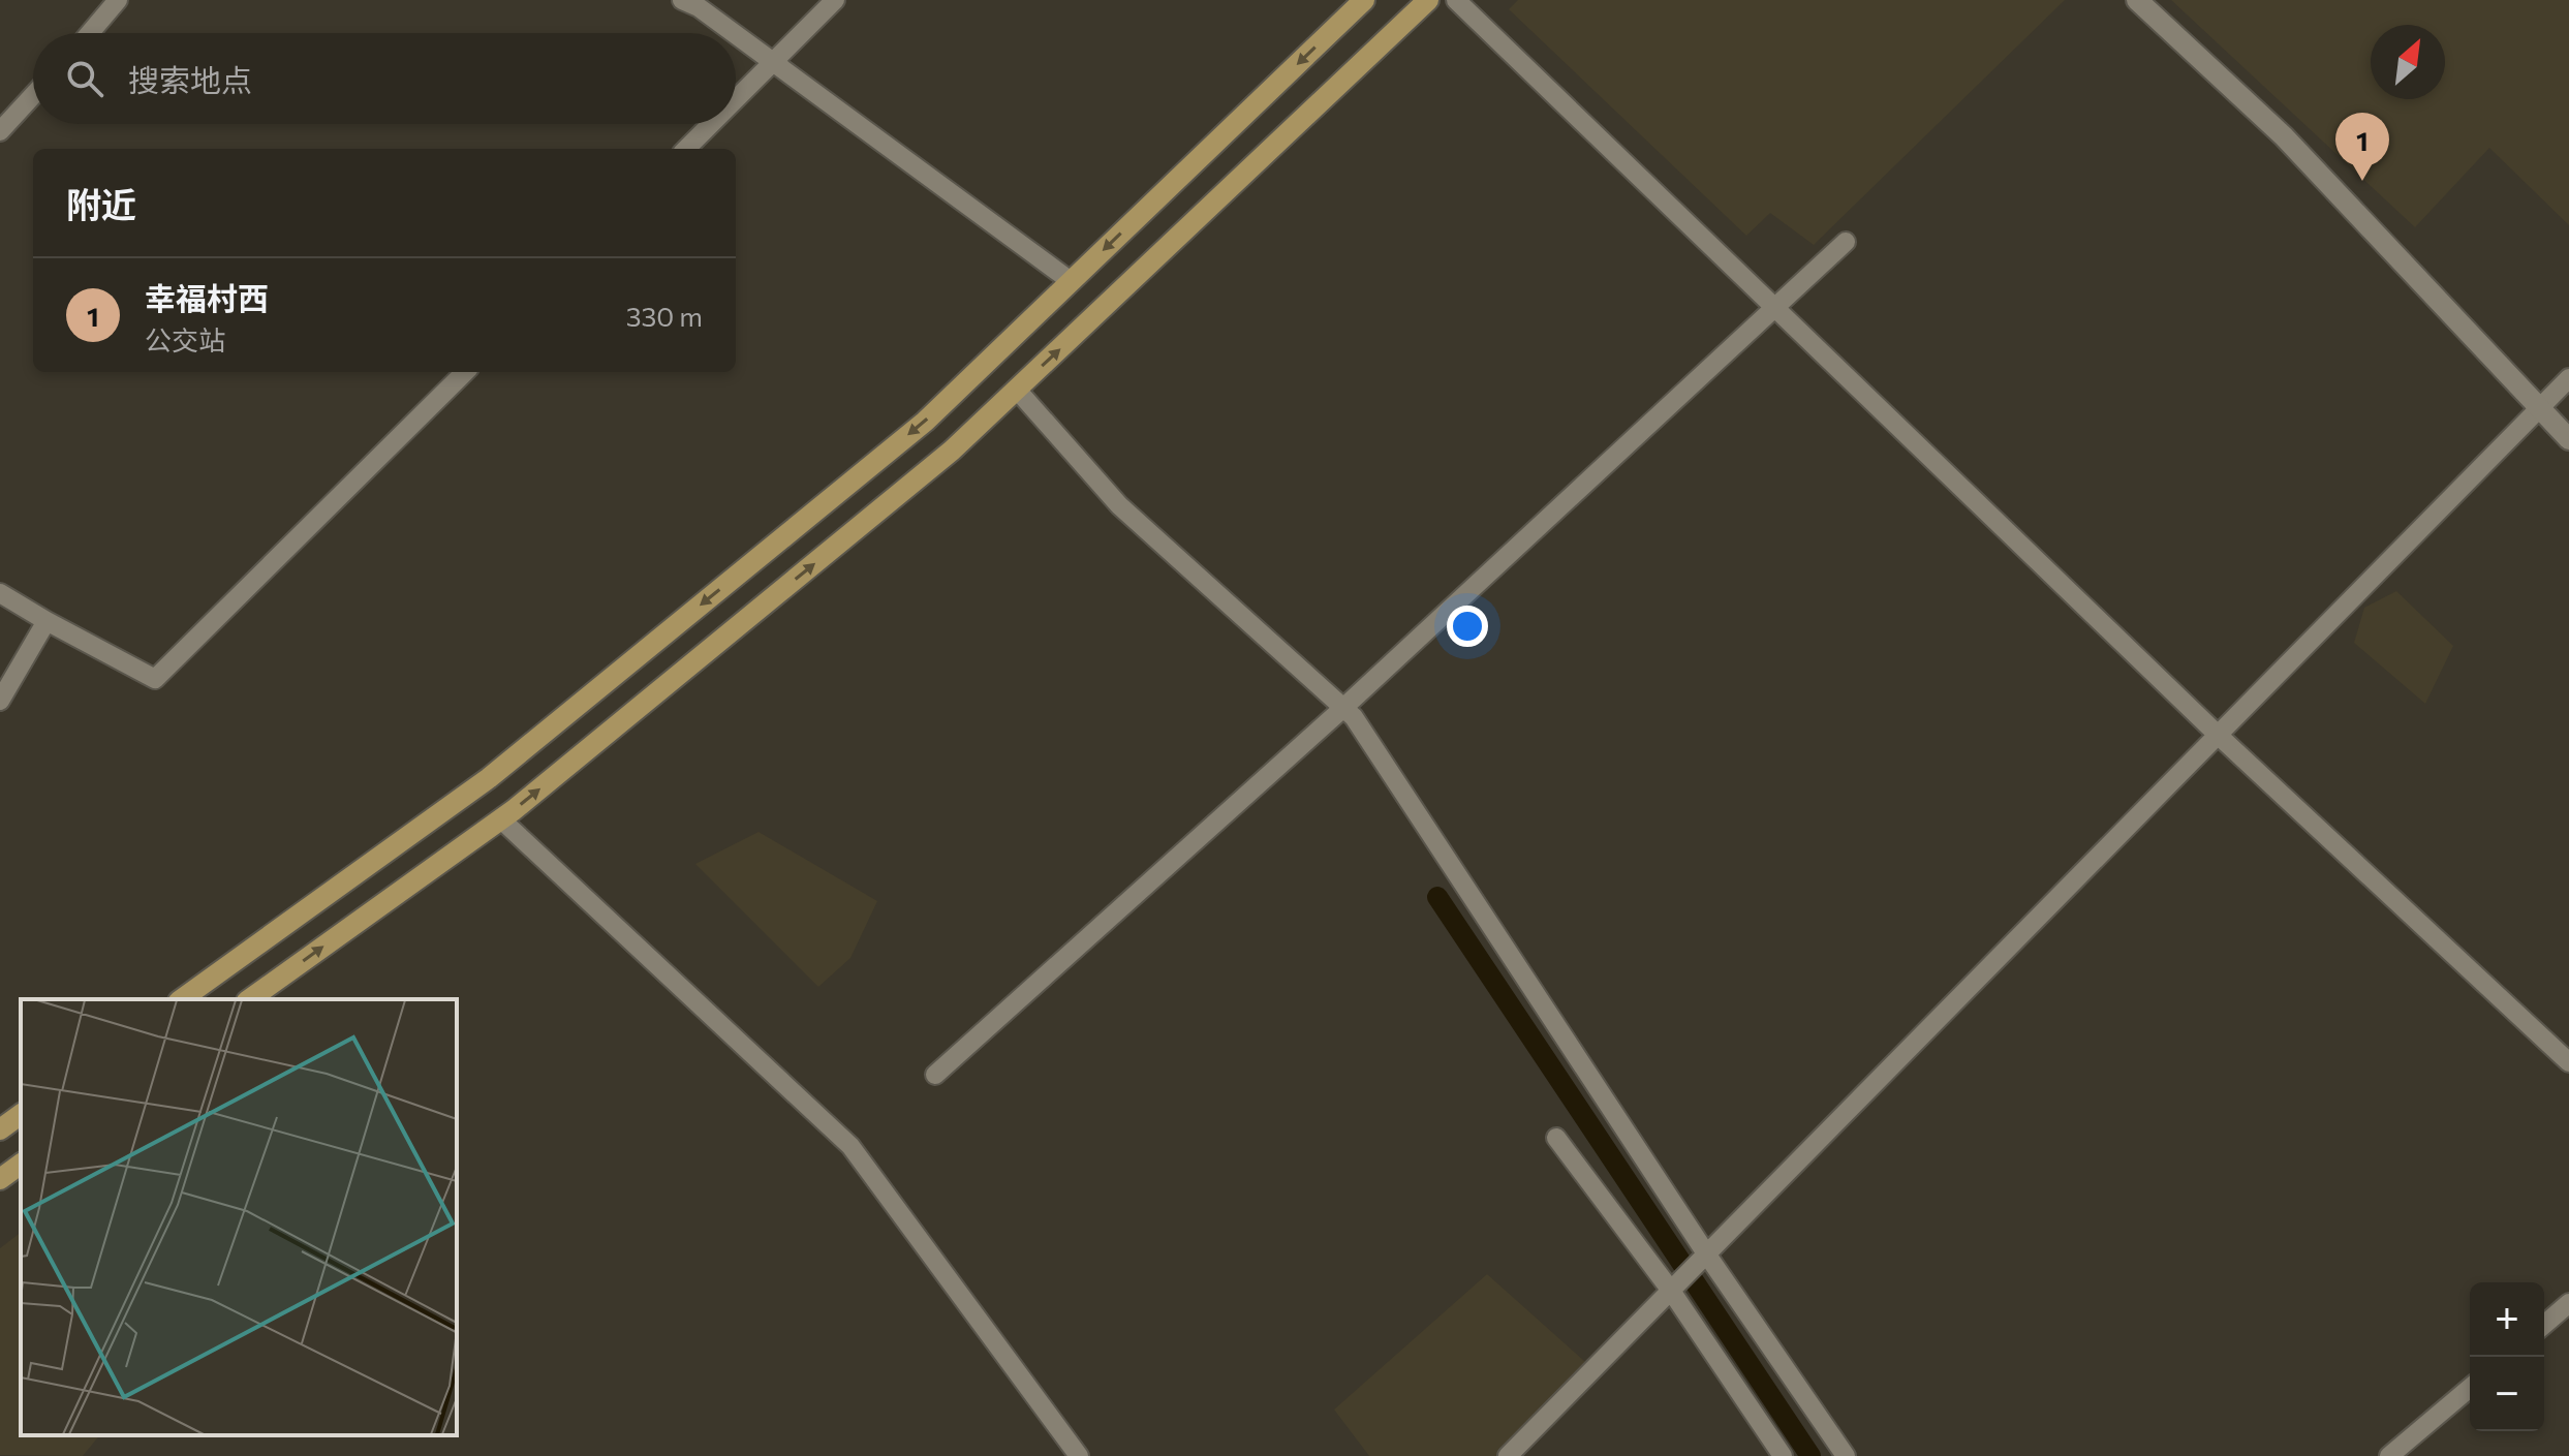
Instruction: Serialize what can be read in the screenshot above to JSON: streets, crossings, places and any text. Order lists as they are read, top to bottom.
{
  "north": "top right",
  "page": {
    "search": "搜索地点",
    "pins": "1",
    "heading": "附近",
    "list": [
      {
        "mark": "1",
        "name": "幸福村西",
        "note": "公交站",
        "value": "330 m"
      }
    ],
    "map_buttons": ["+", "−"]
  }
}
